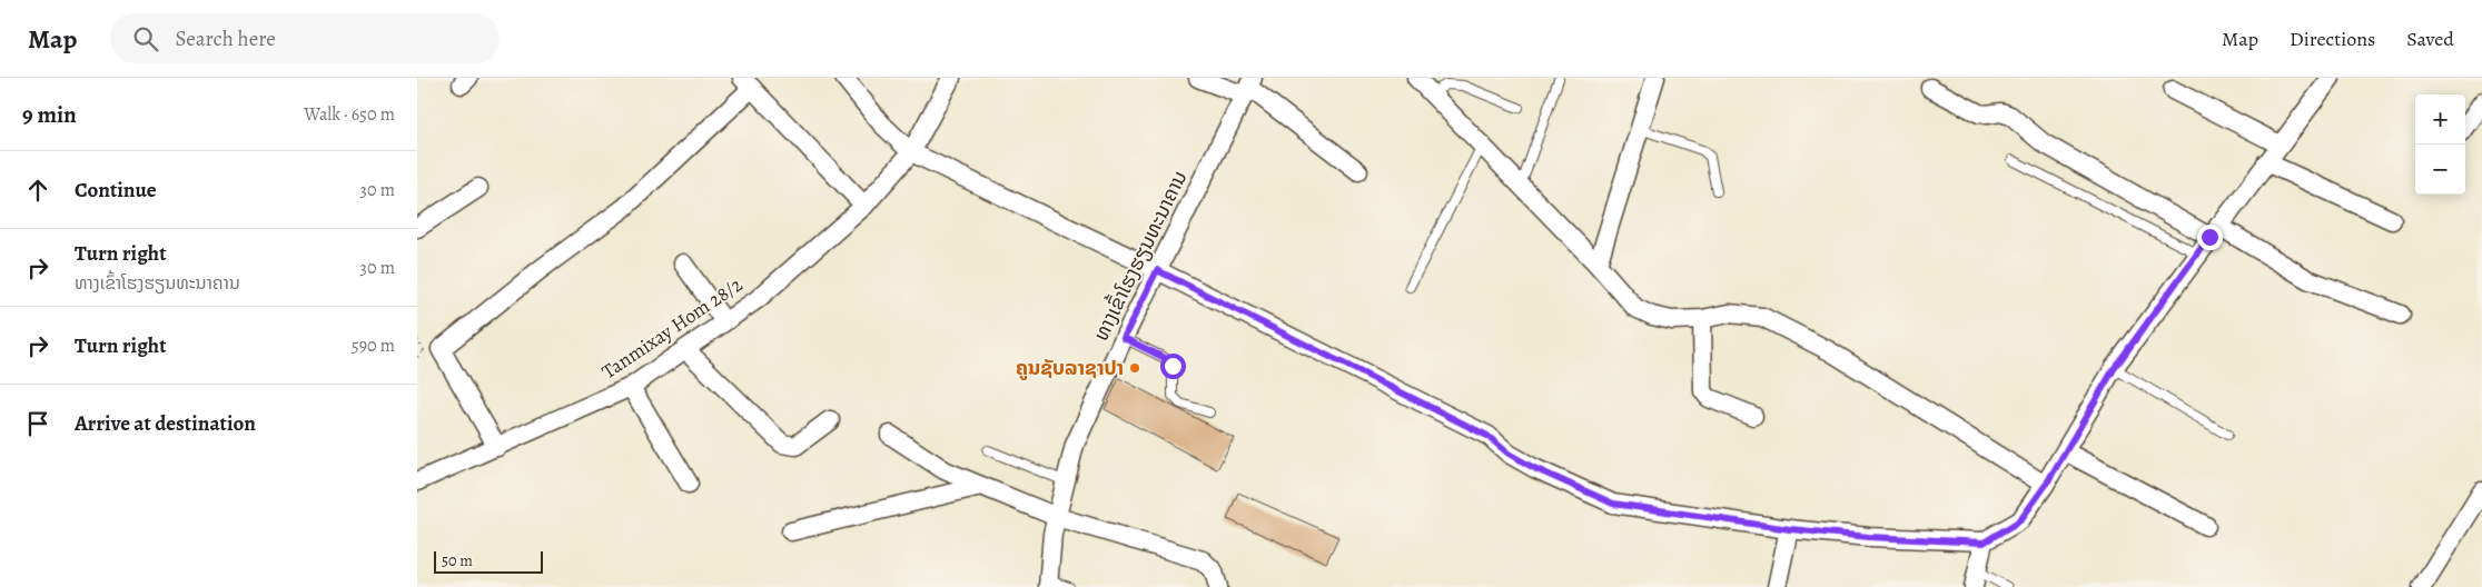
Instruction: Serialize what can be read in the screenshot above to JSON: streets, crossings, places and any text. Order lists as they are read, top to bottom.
{
  "streets": {
    "street": ["ທາງເຂົ້າໂຮງຮຽນທະນາຄານ", "Tanmixay Hom 28/2"]
  },
  "places": ["ຄູນຊັບລາຊາປາ"],
  "scale_bar": "50 m",
  "page": {
    "header": "Map",
    "search": "Search here",
    "nav": ["Map", "Directions", "Saved"],
    "heading": ["9 min", "Walk · 650 m"],
    "map_buttons": ["+", "−"],
    "list": [
      ["Continue", "30 m"],
      ["Turn right", "ທາງເຂົ້າໂຮງຮຽນທະນາຄານ", "30 m"],
      ["Turn right", "590 m"],
      "Arrive at destination"
    ],
    "scale": "50 m"
  }
}
